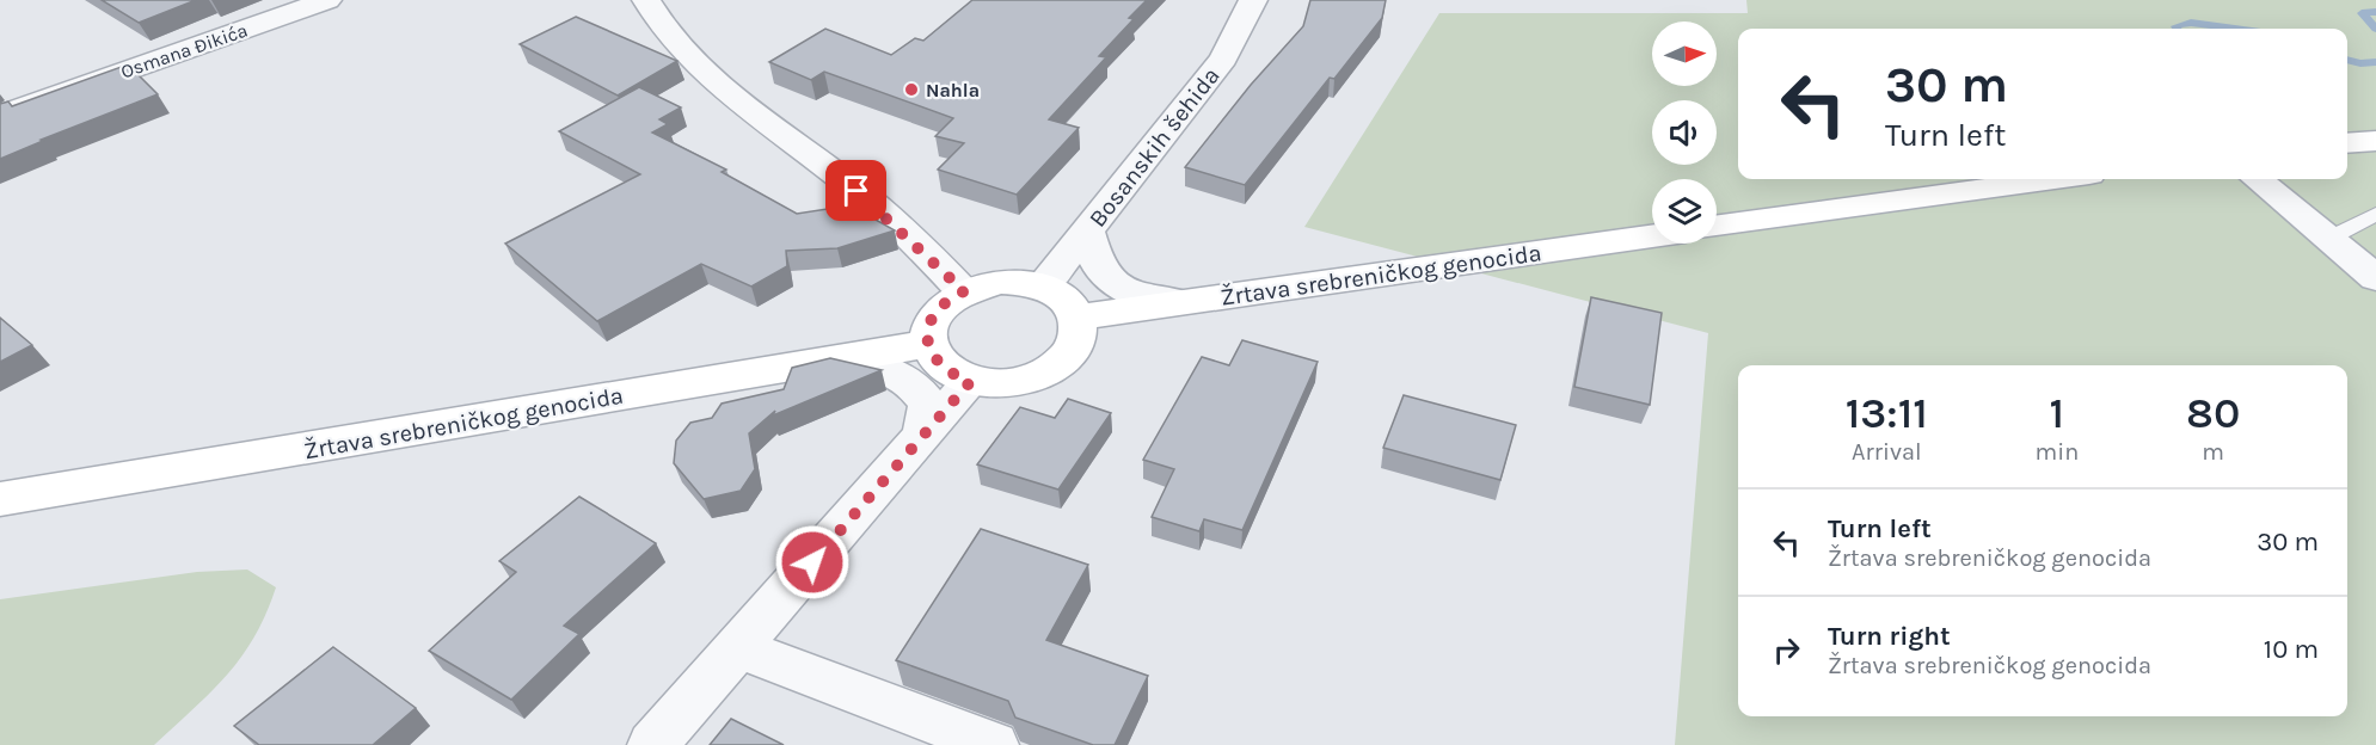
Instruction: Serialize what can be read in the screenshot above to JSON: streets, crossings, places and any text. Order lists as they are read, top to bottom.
{
  "streets": {
    "street": ["Osmana Đikića", "Bosanskih šehida", "Žrtava srebreničkog genocida"]
  },
  "crossings": [
    ["Bosanskih šehida", "Žrtava srebreničkog genocida"]
  ],
  "places": ["Nahla"],
  "north": "right",
  "page": {
    "turn": ["30 m", "Turn left"],
    "eta": [
      "13:11",
      "Arrival",
      "1",
      "min",
      "80",
      "m"
    ],
    "list": [
      {
        "name": "Turn left",
        "note": "Žrtava srebreničkog genocida",
        "value": "30 m"
      },
      {
        "name": "Turn right",
        "note": "Žrtava srebreničkog genocida",
        "value": "10 m"
      }
    ]
  }
}
